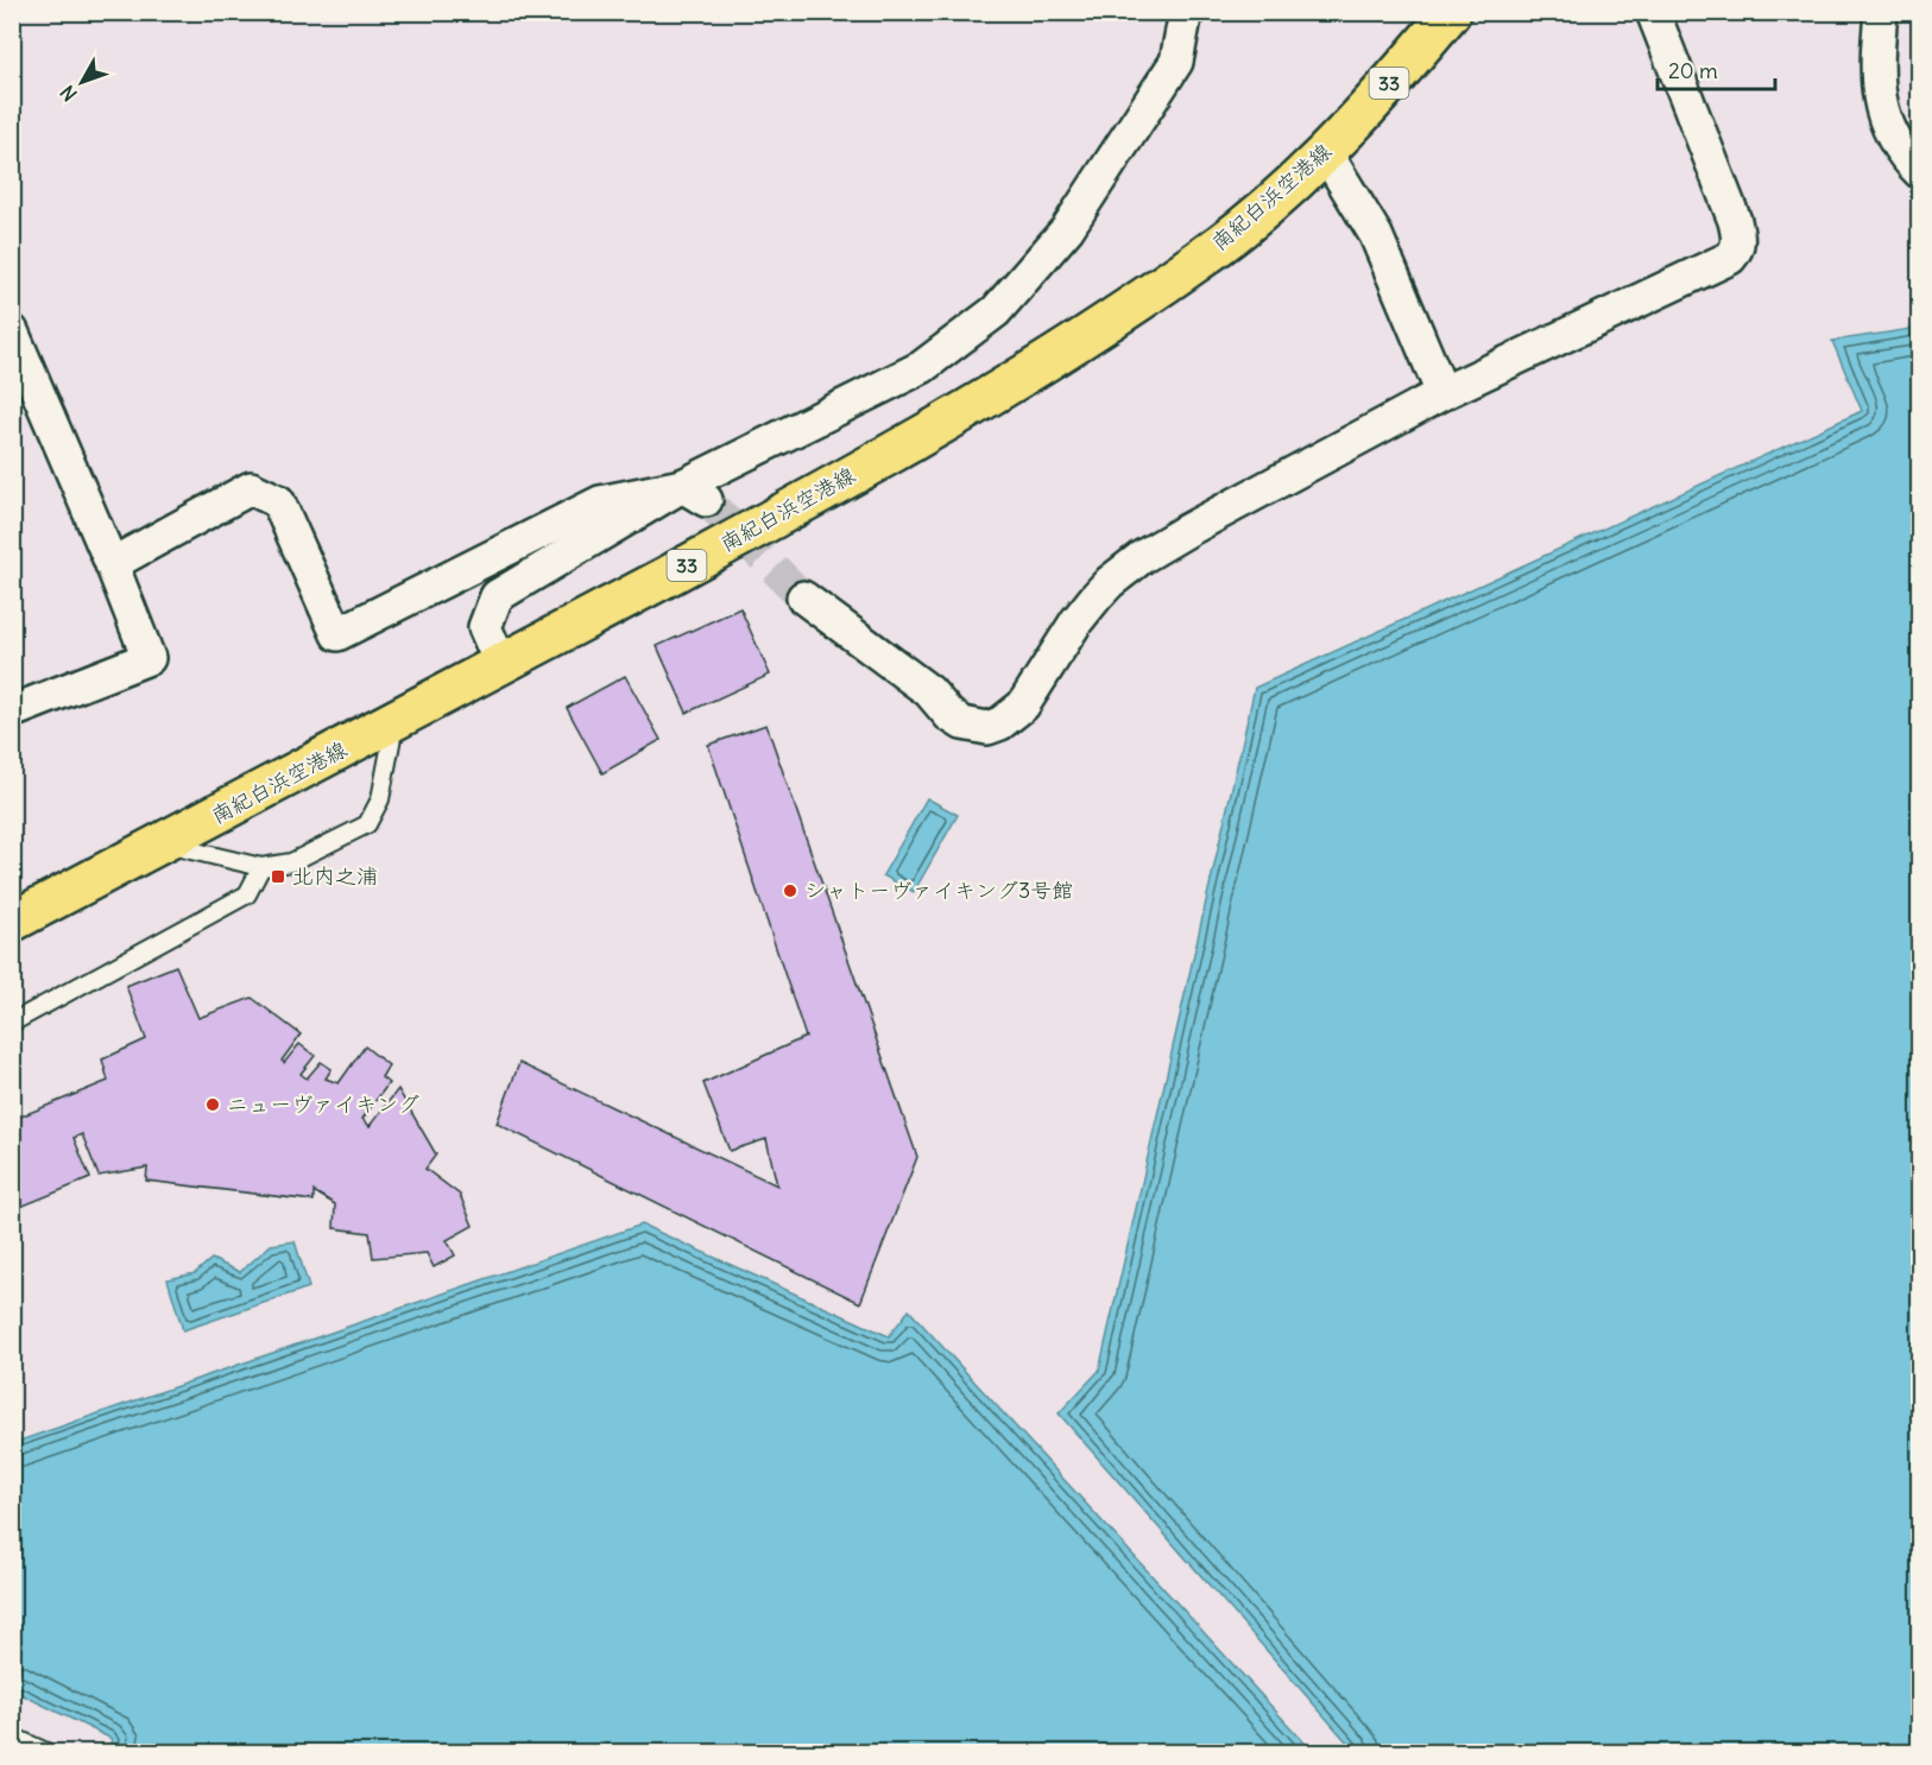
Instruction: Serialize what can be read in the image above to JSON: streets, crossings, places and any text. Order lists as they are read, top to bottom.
{
  "streets": {
    "main road": ["33", "南紀白浜空港線"]
  },
  "places": {
    "transit": ["北内之浦"],
    "other": ["シャトーヴァイキング3号館", "ニューヴァイキング"]
  },
  "scale_bar": "20 m",
  "north": "bottom left"
}
